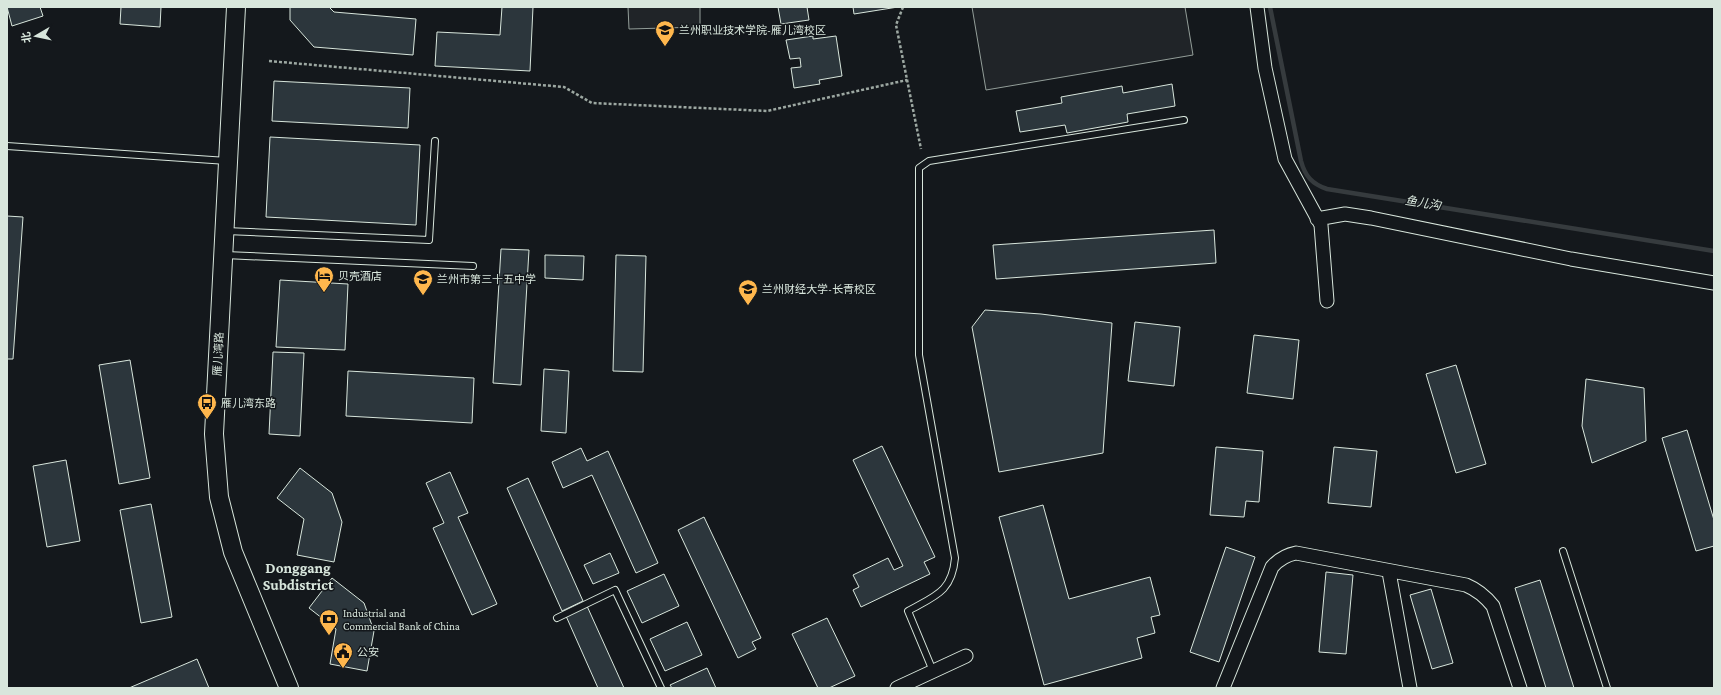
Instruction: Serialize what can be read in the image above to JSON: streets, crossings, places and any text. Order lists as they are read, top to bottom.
{
  "streets": {
    "main road": ["雁儿湾路"]
  },
  "districts": ["Donggang Subdistrict"],
  "water": ["鱼儿沟"],
  "places": {
    "school or university": ["兰州职业技术学院-雁儿湾校区", "兰州市第三十五中学", "兰州财经大学-长青校区"],
    "hotel": ["贝壳酒店"],
    "bus stop": ["雁儿湾东路"],
    "bank": ["Industrial and Commercial Bank of China"],
    "public building": ["公安"]
  },
  "north": "left"
}
